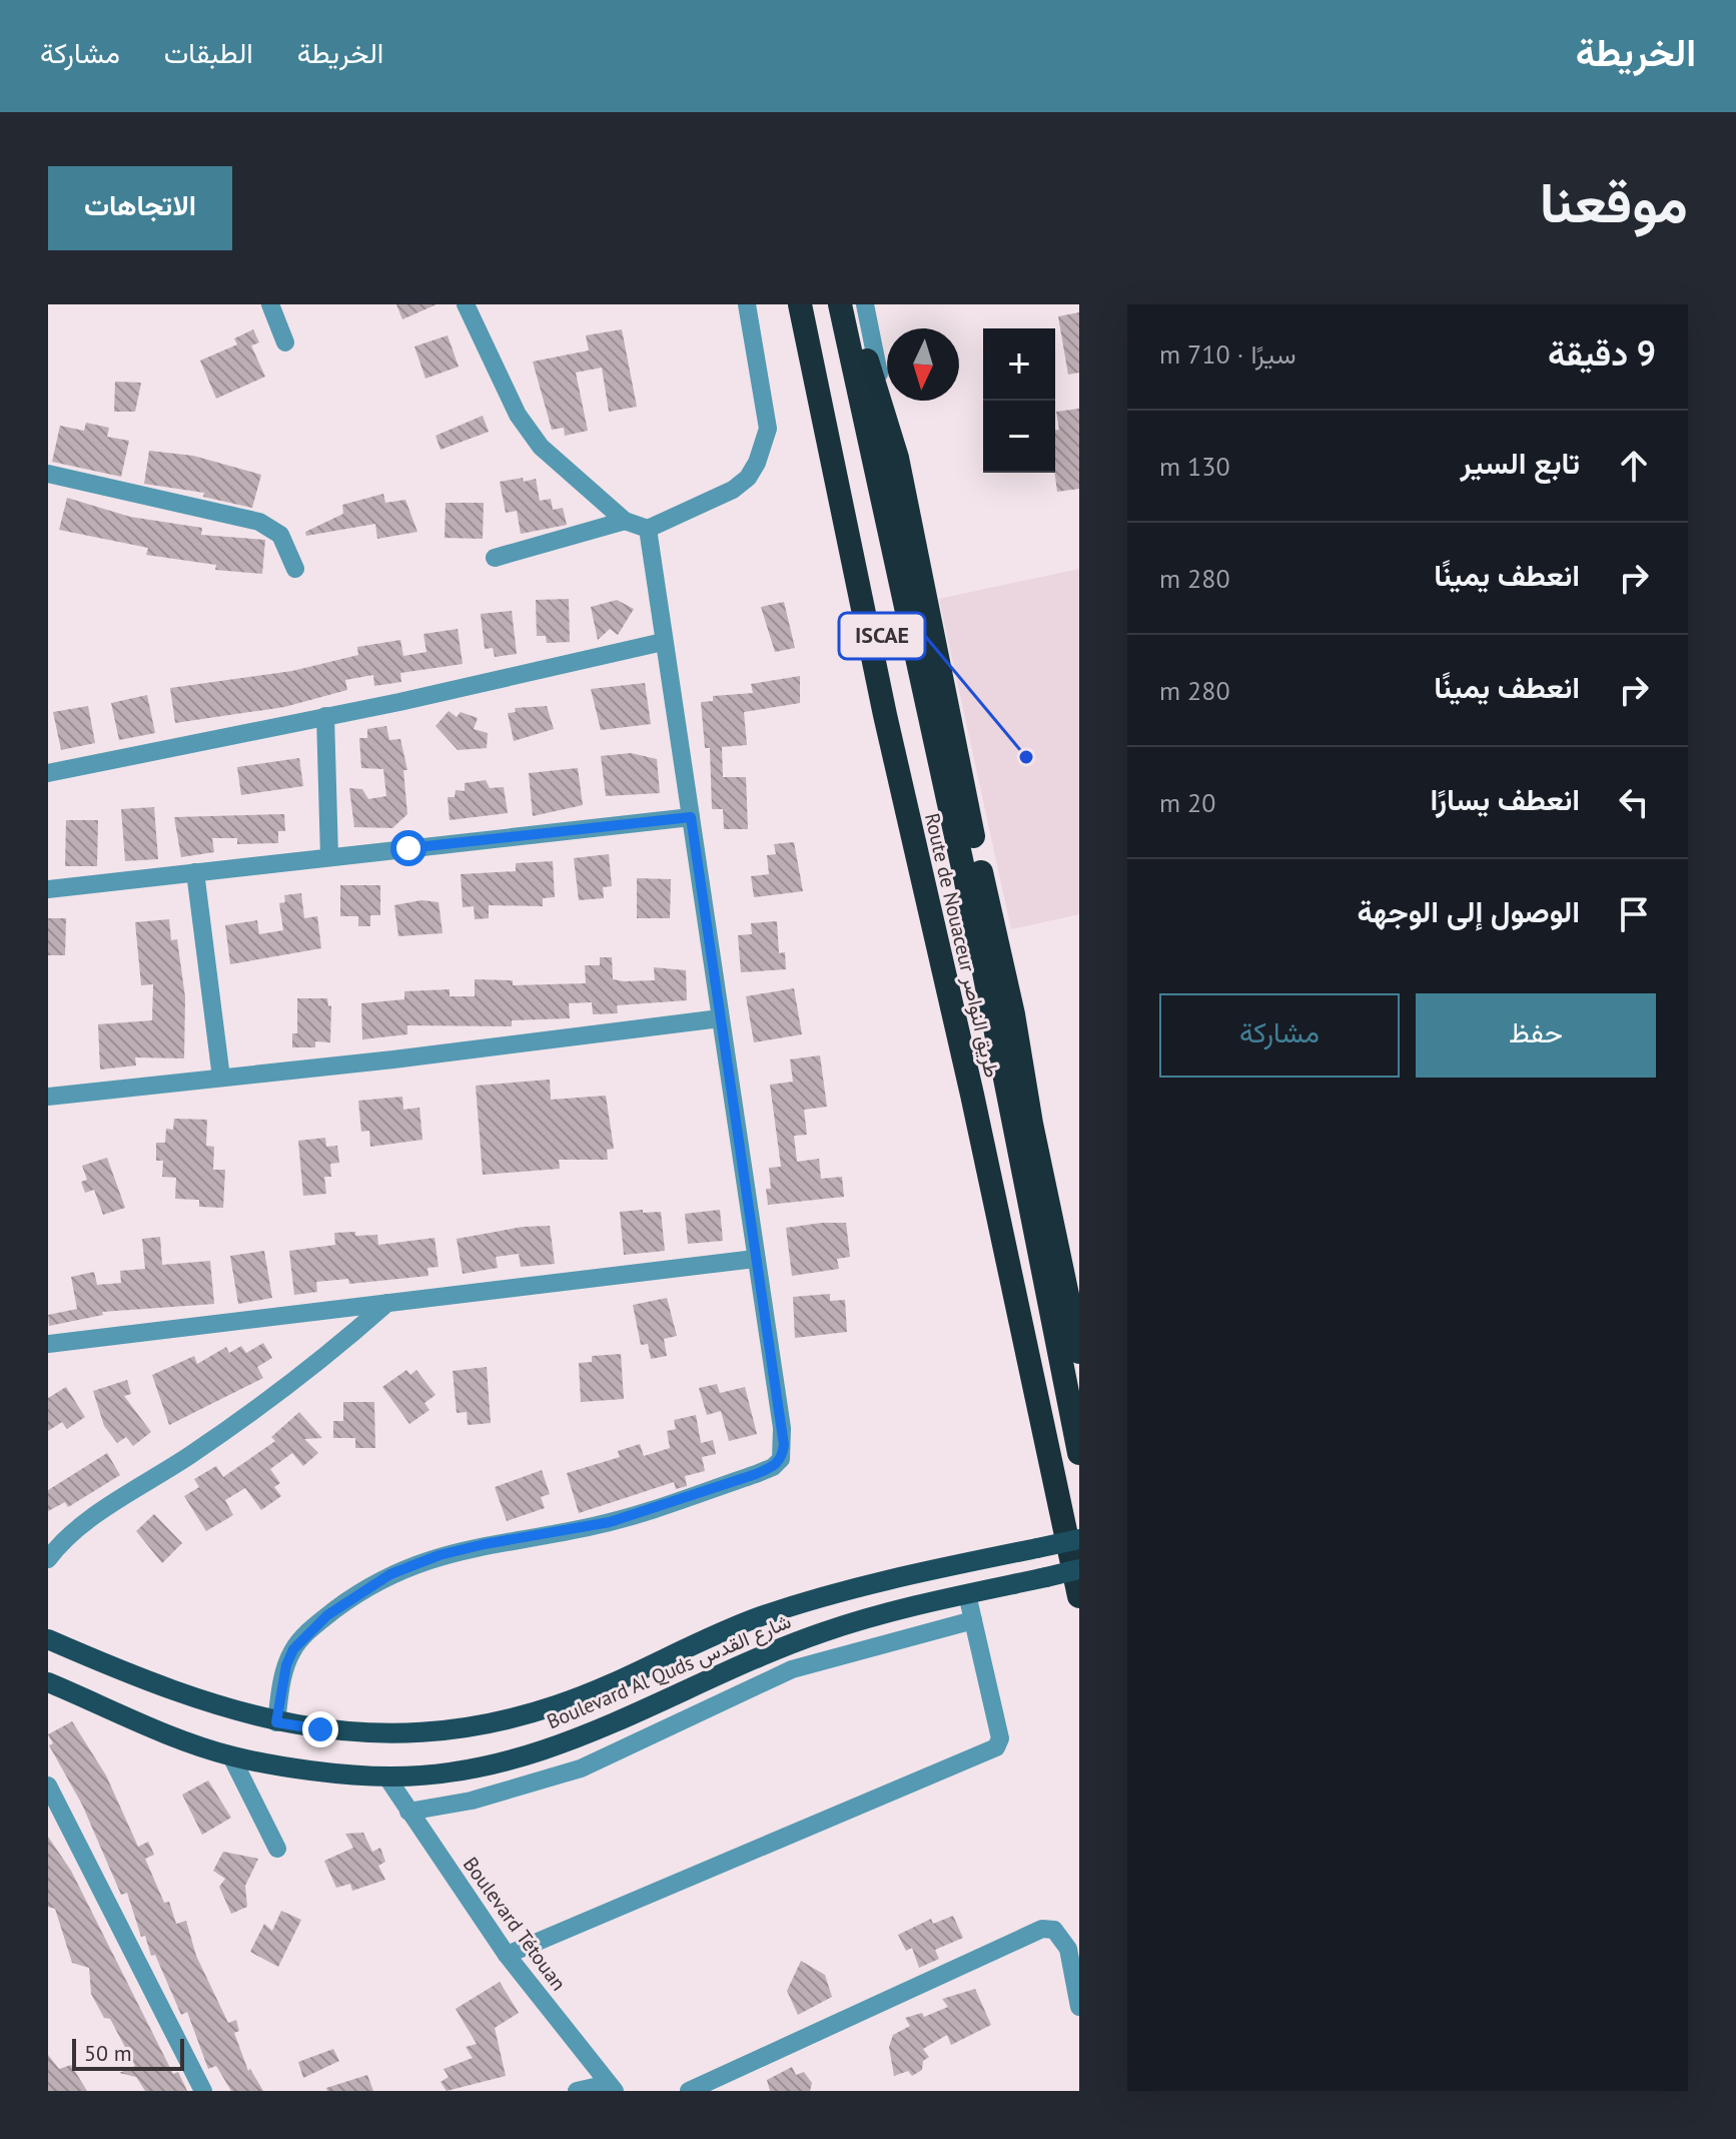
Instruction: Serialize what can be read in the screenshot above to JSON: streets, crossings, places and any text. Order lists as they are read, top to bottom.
{
  "streets": {
    "highway": ["Route de Nouaceur طريق النواصر"],
    "main road": ["Boulevard Al Quds شارع القدس"],
    "street": ["Boulevard Tétouan"]
  },
  "crossings": [
    ["Boulevard Al Quds شارع القدس", "Boulevard Tétouan"]
  ],
  "places": ["ISCAE"],
  "scale_bar": "50 m",
  "north": "bottom",
  "page": {
    "header": "الخريطة",
    "nav": ["الخريطة", "الطبقات", "مشاركة"],
    "title": "موقعنا",
    "buttons": [
      "الاتجاهات",
      ["حفظ", "مشاركة"]
    ],
    "heading": ["9 دقيقة", "سيرًا · 710 m"],
    "map_buttons": ["+", "−"],
    "list": [
      ["تابع السير", "130 m"],
      ["انعطف يمينًا", "280 m"],
      ["انعطف يمينًا", "280 m"],
      ["انعطف يسارًا", "20 m"],
      "الوصول إلى الوجهة"
    ],
    "scale": "50 m"
  }
}
